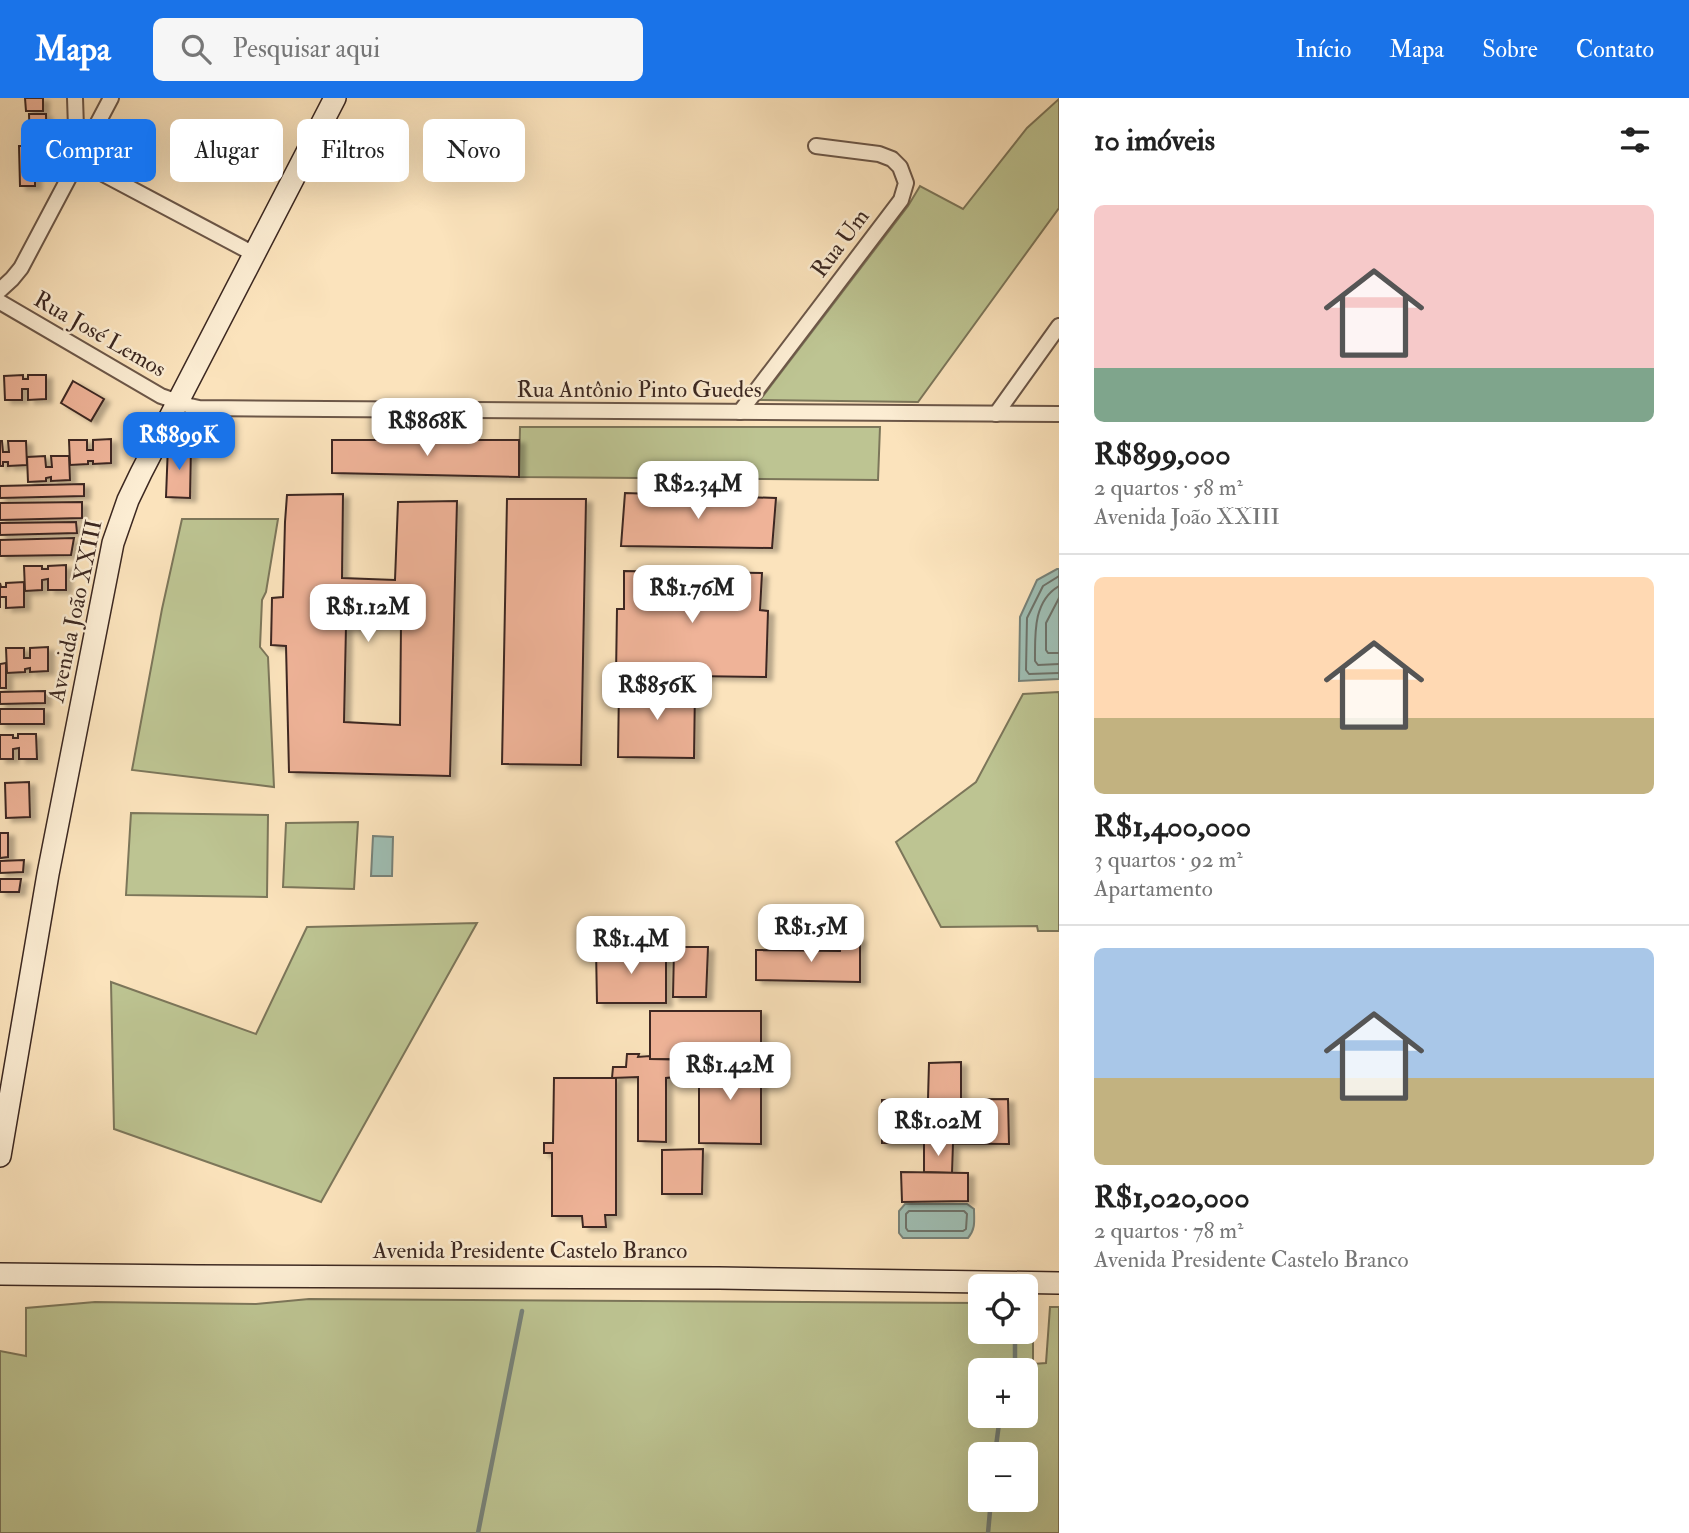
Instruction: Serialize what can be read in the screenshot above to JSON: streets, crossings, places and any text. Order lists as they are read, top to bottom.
{
  "streets": {
    "main road": ["Avenida João XXIII", "Avenida Presidente Castelo Branco"],
    "street": ["Rua Um", "Rua José Lemos", "Rua Antônio Pinto Guedes"]
  },
  "crossings": [
    ["Rua Um", "Rua Antônio Pinto Guedes"],
    ["Rua José Lemos", "Rua Antônio Pinto Guedes"],
    ["Rua José Lemos", "Avenida João XXIII"],
    ["Rua Antônio Pinto Guedes", "Avenida João XXIII"]
  ],
  "page": {
    "header": "Mapa",
    "search": "Pesquisar aqui",
    "nav": [
      "Início",
      "Mapa",
      "Sobre",
      "Contato"
    ],
    "heading": "10 imóveis",
    "chip": [
      "Comprar",
      "Alugar",
      "Filtros",
      "Novo"
    ],
    "list": [
      {
        "name": "R$899,000",
        "note": "2 quartos · 58 m² · Avenida João XXIII"
      },
      {
        "name": "R$1,400,000",
        "note": "3 quartos · 92 m² · Apartamento"
      },
      {
        "name": "R$1,020,000",
        "note": "2 quartos · 78 m² · Avenida Presidente Castelo Branco"
      }
    ],
    "price": [
      "R$868K",
      "R$899K",
      "R$2.34M",
      "R$1.76M",
      "R$1.12M",
      "R$856K",
      "R$1.5M",
      "R$1.4M",
      "R$1.42M",
      "R$1.02M"
    ],
    "map_buttons": ["+", "−"]
  }
}
